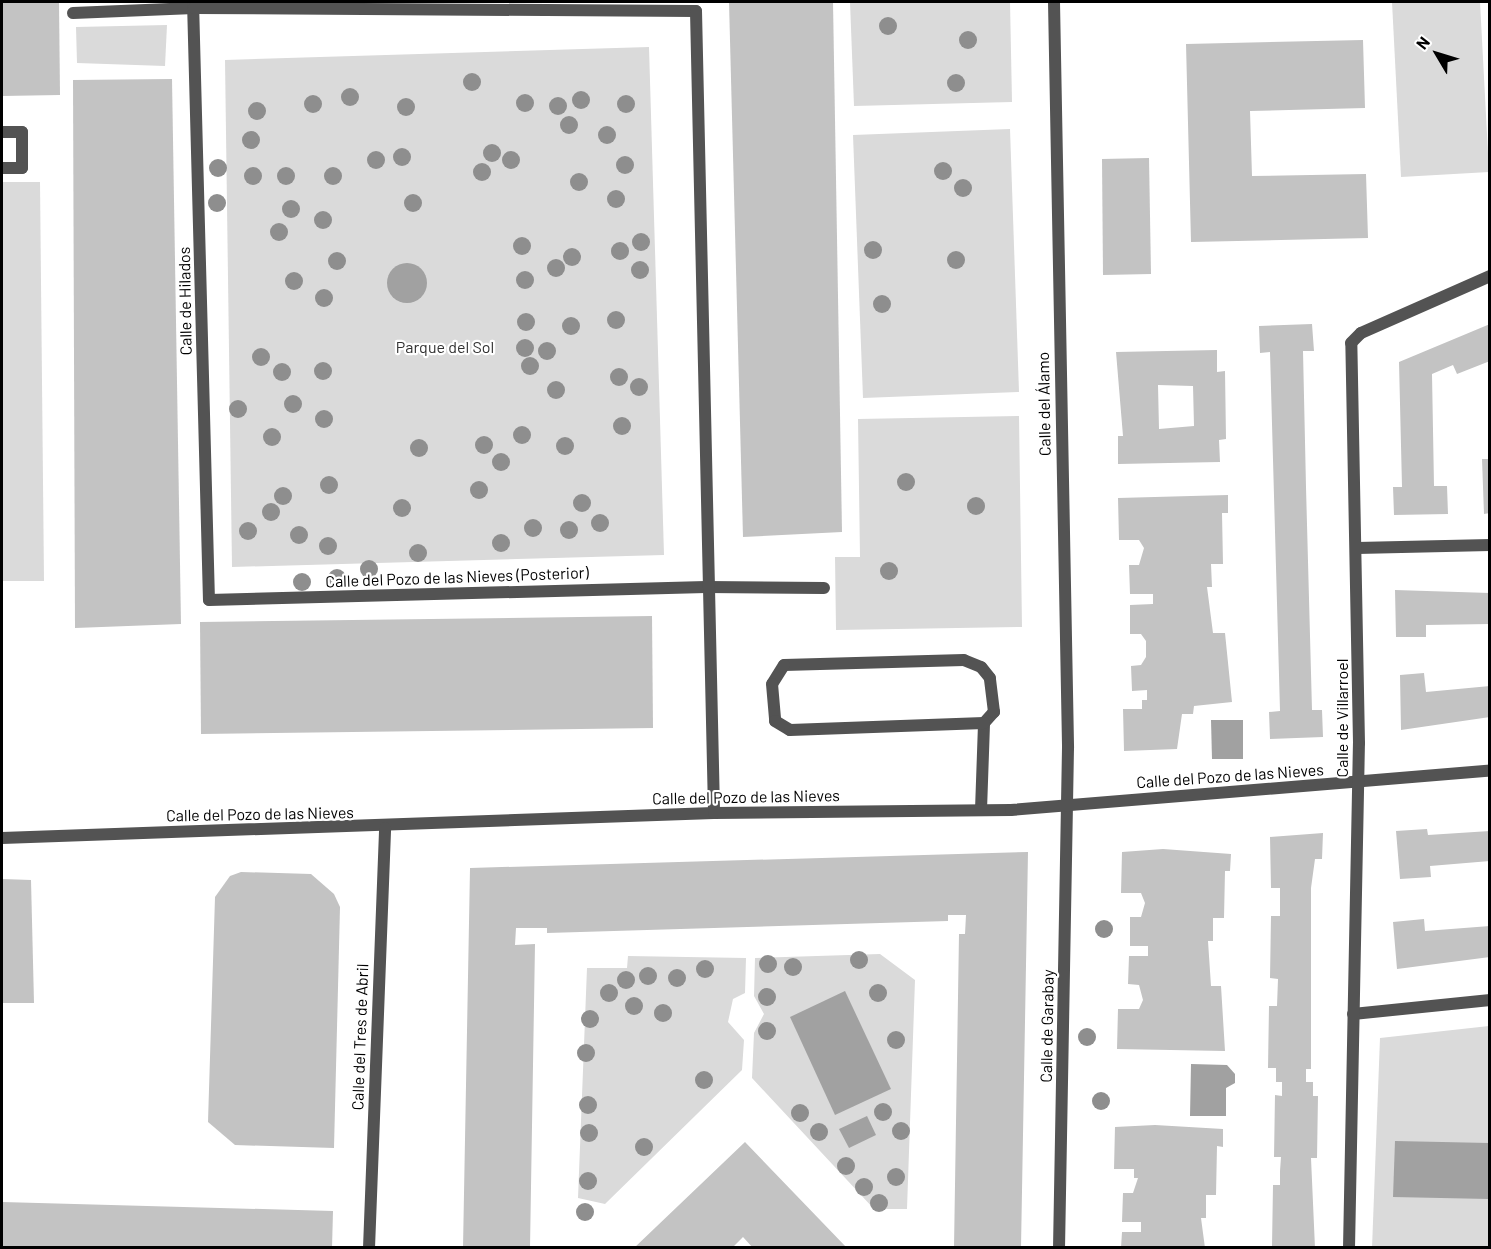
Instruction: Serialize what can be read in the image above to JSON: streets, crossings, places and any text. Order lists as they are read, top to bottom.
{
  "streets": {
    "street": [
      "Calle de Hilados",
      "Calle del Álamo",
      "Calle del Pozo de las Nieves (Posterior)",
      "Calle de Villarroel",
      "Calle del Pozo de las Nieves",
      "Calle de Garabay",
      "Calle del Tres de Abril"
    ]
  },
  "crossings": [
    ["Calle de Hilados", "Calle del Pozo de las Nieves (Posterior)"],
    ["Calle del Álamo", "Calle del Pozo de las Nieves"],
    ["Calle del Álamo", "Calle de Garabay"],
    ["Calle de Villarroel", "Calle del Pozo de las Nieves"],
    ["Calle del Pozo de las Nieves", "Calle de Garabay"],
    ["Calle del Pozo de las Nieves", "Calle del Tres de Abril"]
  ],
  "parks": ["Parque del Sol"],
  "north": "top left"
}
